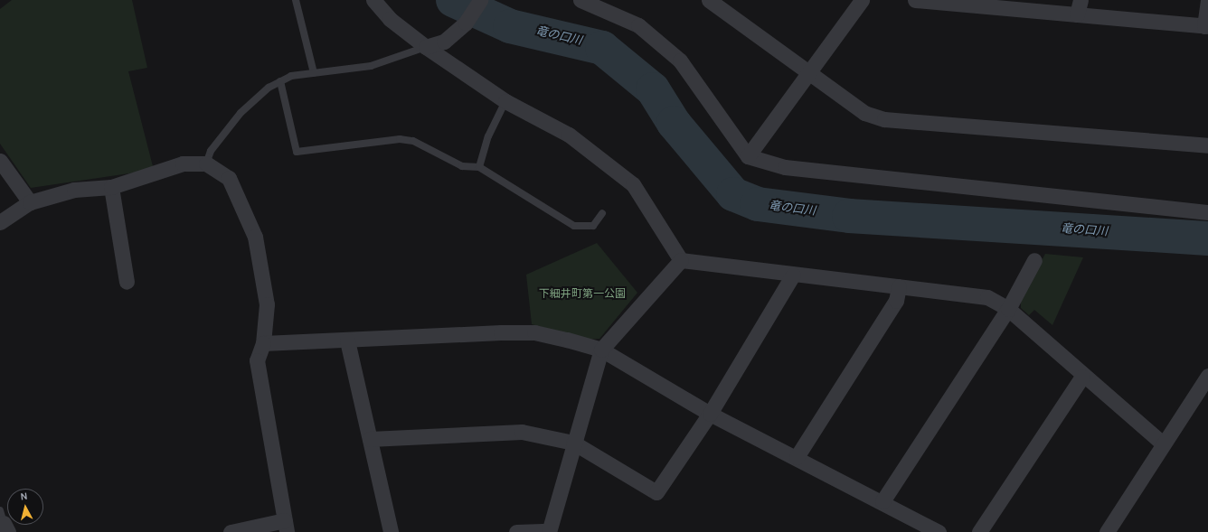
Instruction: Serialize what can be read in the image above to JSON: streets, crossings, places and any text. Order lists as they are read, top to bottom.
{
  "water": ["竜の口川"],
  "parks": ["下細井町第一公園"],
  "north": "top"
}
